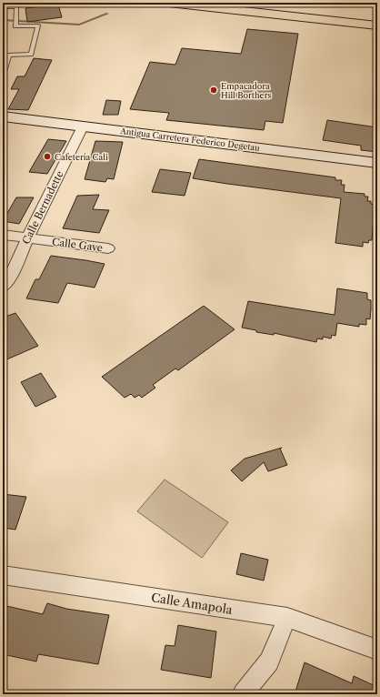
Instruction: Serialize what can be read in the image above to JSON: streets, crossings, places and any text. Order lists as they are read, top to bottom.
{
  "streets": {
    "street": [
      "Antigua Carretera Federico Degetau",
      "Calle Bernadette",
      "Calle Gave",
      "Calle Amapola"
    ]
  },
  "crossings": [
    ["Antigua Carretera Federico Degetau", "Calle Bernadette"],
    ["Calle Bernadette", "Calle Gave"]
  ],
  "places": ["Empacadora Hill Borthers", "Cafetería Cali"]
}
